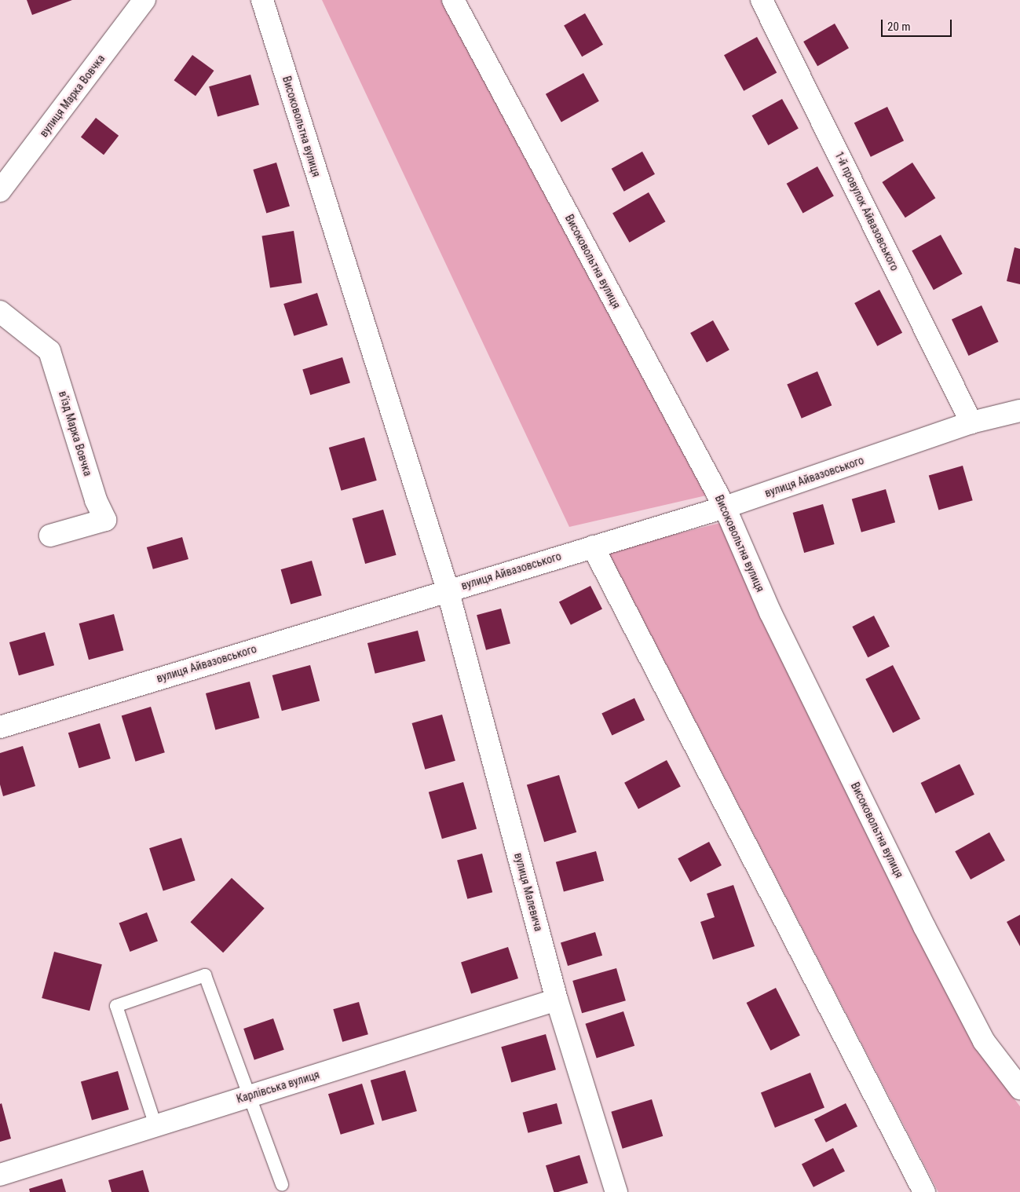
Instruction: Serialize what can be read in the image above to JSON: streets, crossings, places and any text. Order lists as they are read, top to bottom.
{
  "streets": {
    "street": [
      "вулиця Марка Вовчка",
      "Високовольтна вулиця",
      "1-й провулок Айвазовського",
      "в'їзд Марка Вовчка",
      "вулиця Айвазовського",
      "вулиця Малевича",
      "Карлівська вулиця"
    ]
  },
  "crossings": [
    ["Високовольтна вулиця", "вулиця Айвазовського"],
    ["Високовольтна вулиця", "вулиця Малевича"],
    ["1-й провулок Айвазовського", "вулиця Айвазовського"],
    ["вулиця Айвазовського", "вулиця Малевича"],
    ["вулиця Малевича", "Карлівська вулиця"]
  ],
  "scale_bar": "20 m"
}
